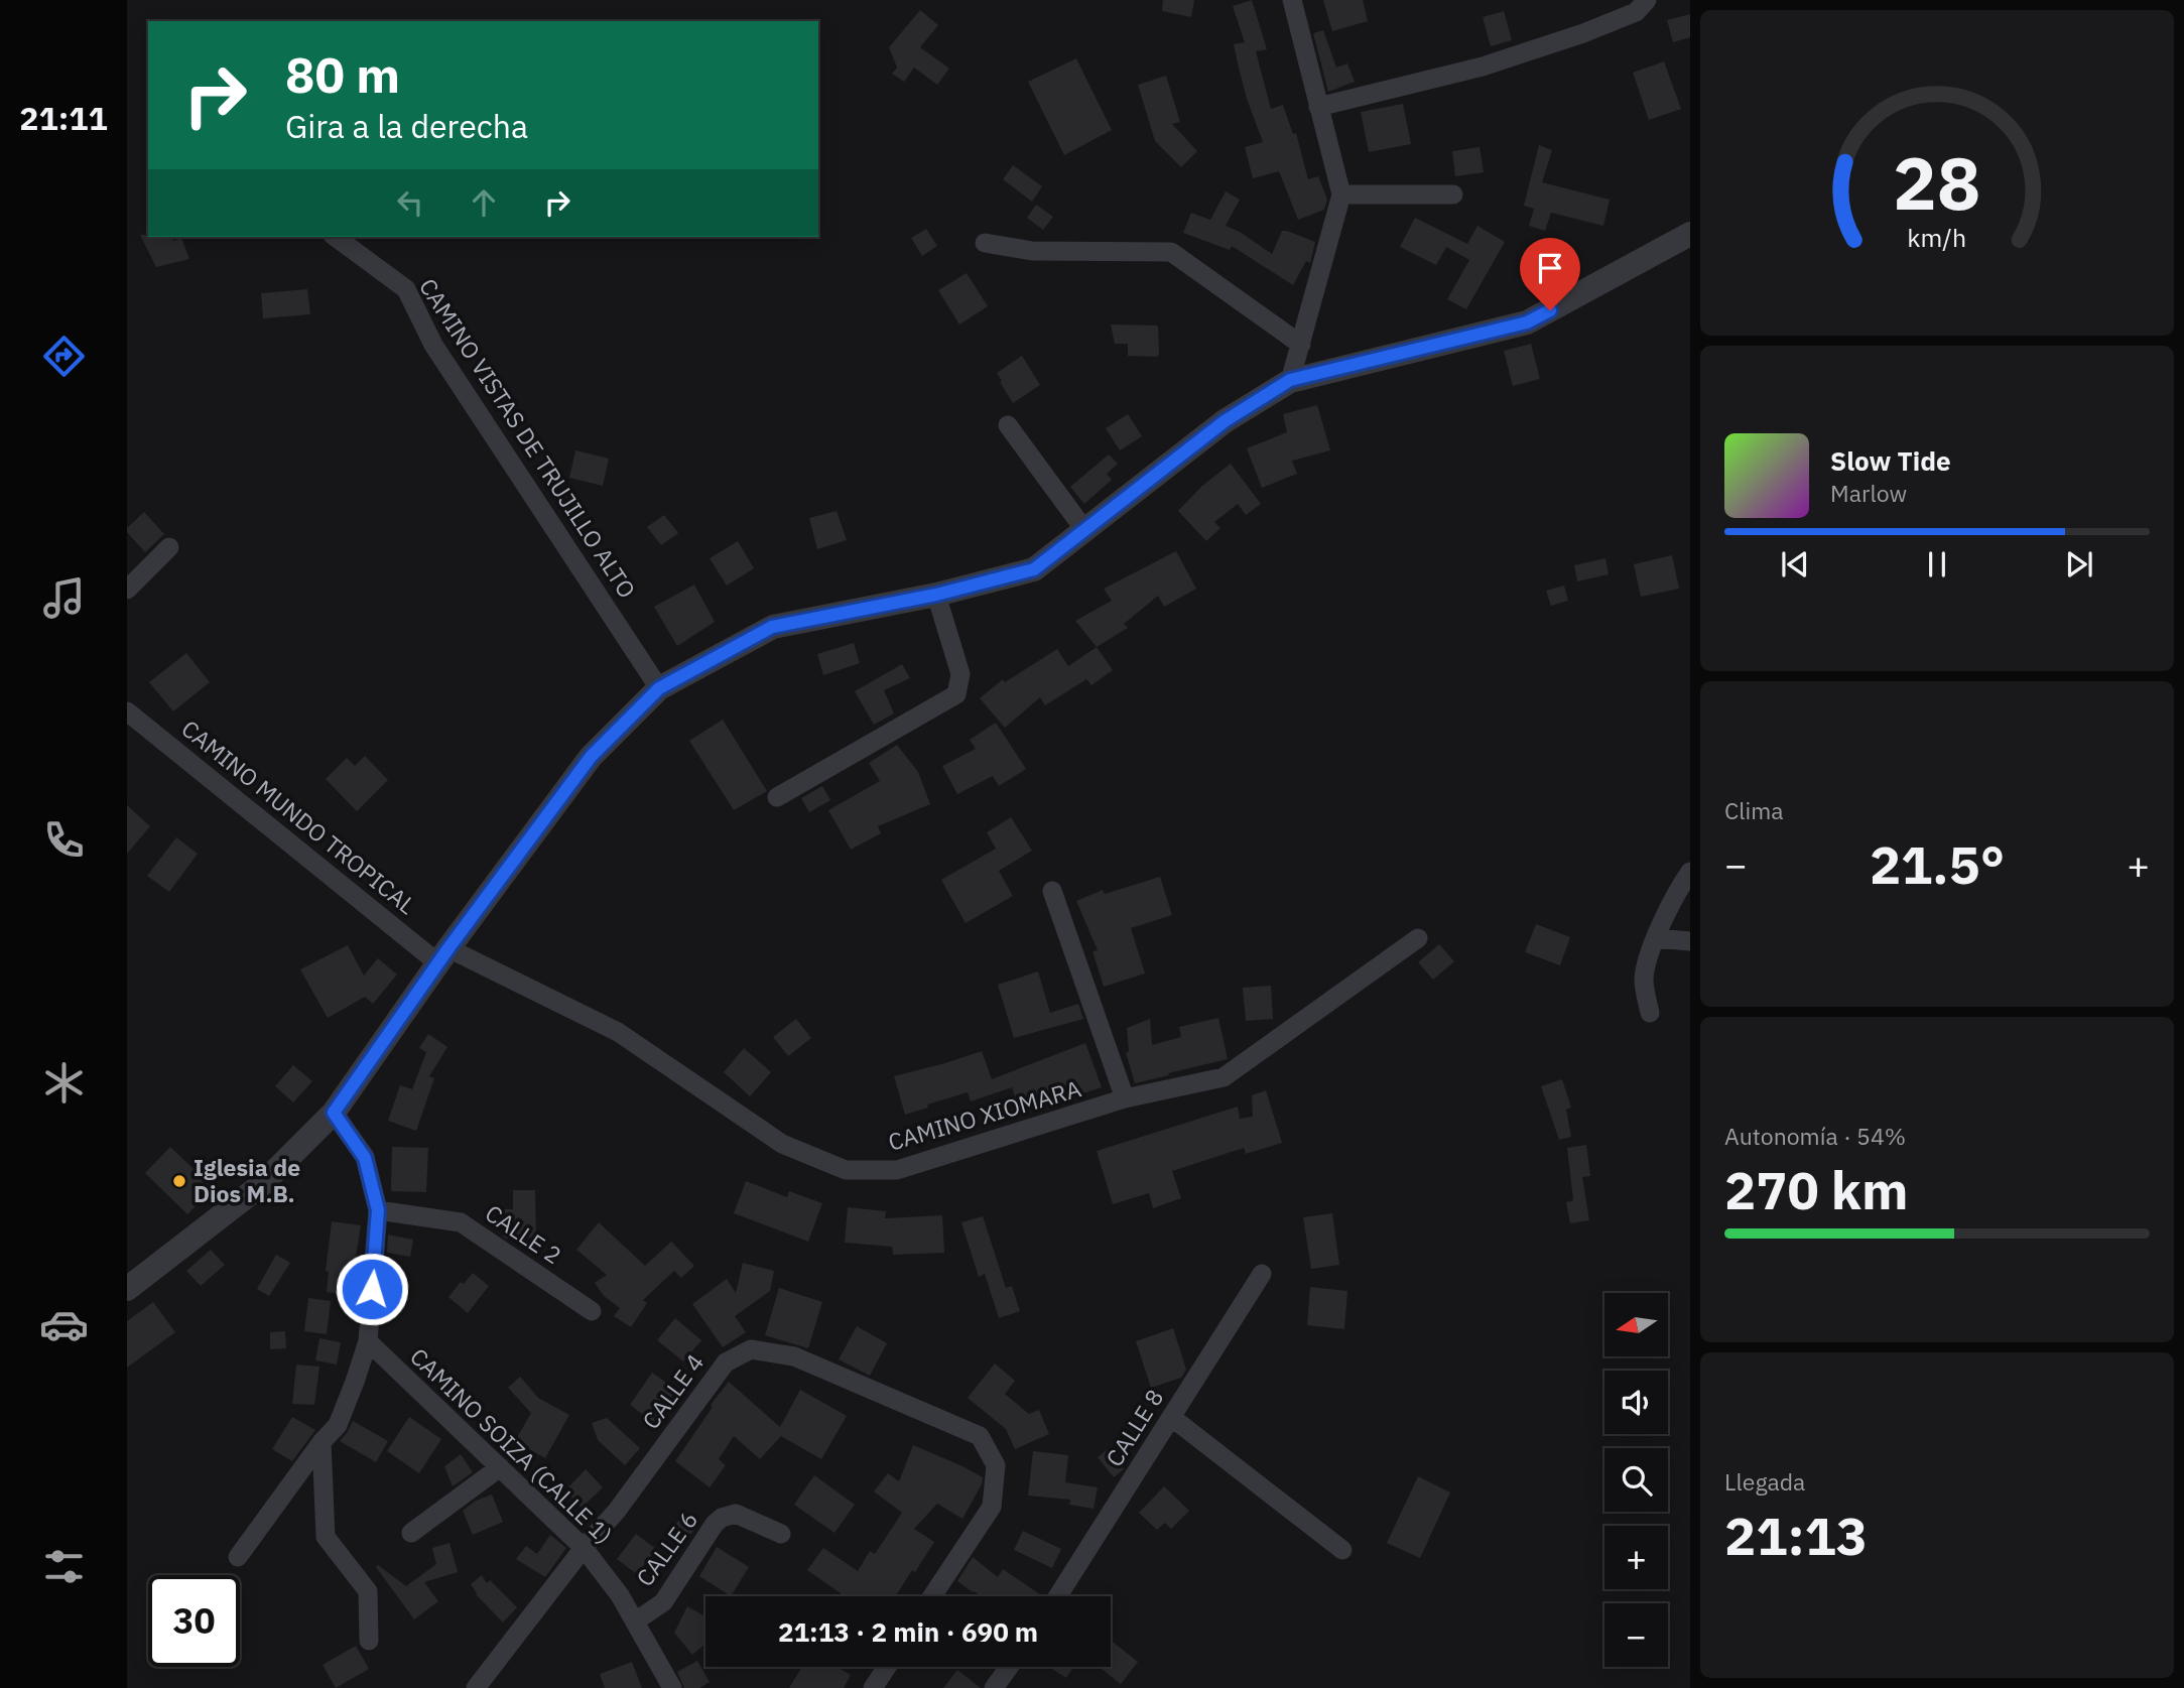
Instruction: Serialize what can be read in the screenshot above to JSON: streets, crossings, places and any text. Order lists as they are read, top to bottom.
{
  "streets": {
    "street": [
      "CAMINO VISTAS DE TRUJILLO ALTO",
      "CAMINO MUNDO TROPICAL",
      "CAMINO XIOMARA",
      "CALLE 2",
      "CALLE 4",
      "CALLE 8",
      "CAMINO SOIZA (CALLE 1)",
      "CALLE 6"
    ]
  },
  "crossings": [
    ["CAMINO MUNDO TROPICAL", "CAMINO XIOMARA"],
    ["CALLE 4", "CAMINO SOIZA (CALLE 1)"],
    ["CAMINO SOIZA (CALLE 1)", "CALLE 6"]
  ],
  "places": ["Iglesia de Dios M.B."],
  "north": "left",
  "page": {
    "tabs": "21:11",
    "turn": ["80 m", "Gira a la derecha"],
    "song": ["Slow Tide", "Marlow"],
    "tile": [
      "Clima",
      ["Autonomía · 54%", "270 km"],
      ["Llegada", "21:13"]
    ],
    "heat": ["−", "21.5°", "+"],
    "map_buttons": ["+", "−"],
    "limit": "30",
    "trip": "21:13 · 2 min · 690 m",
    "gauge": ["28", "km/h"]
  }
}
